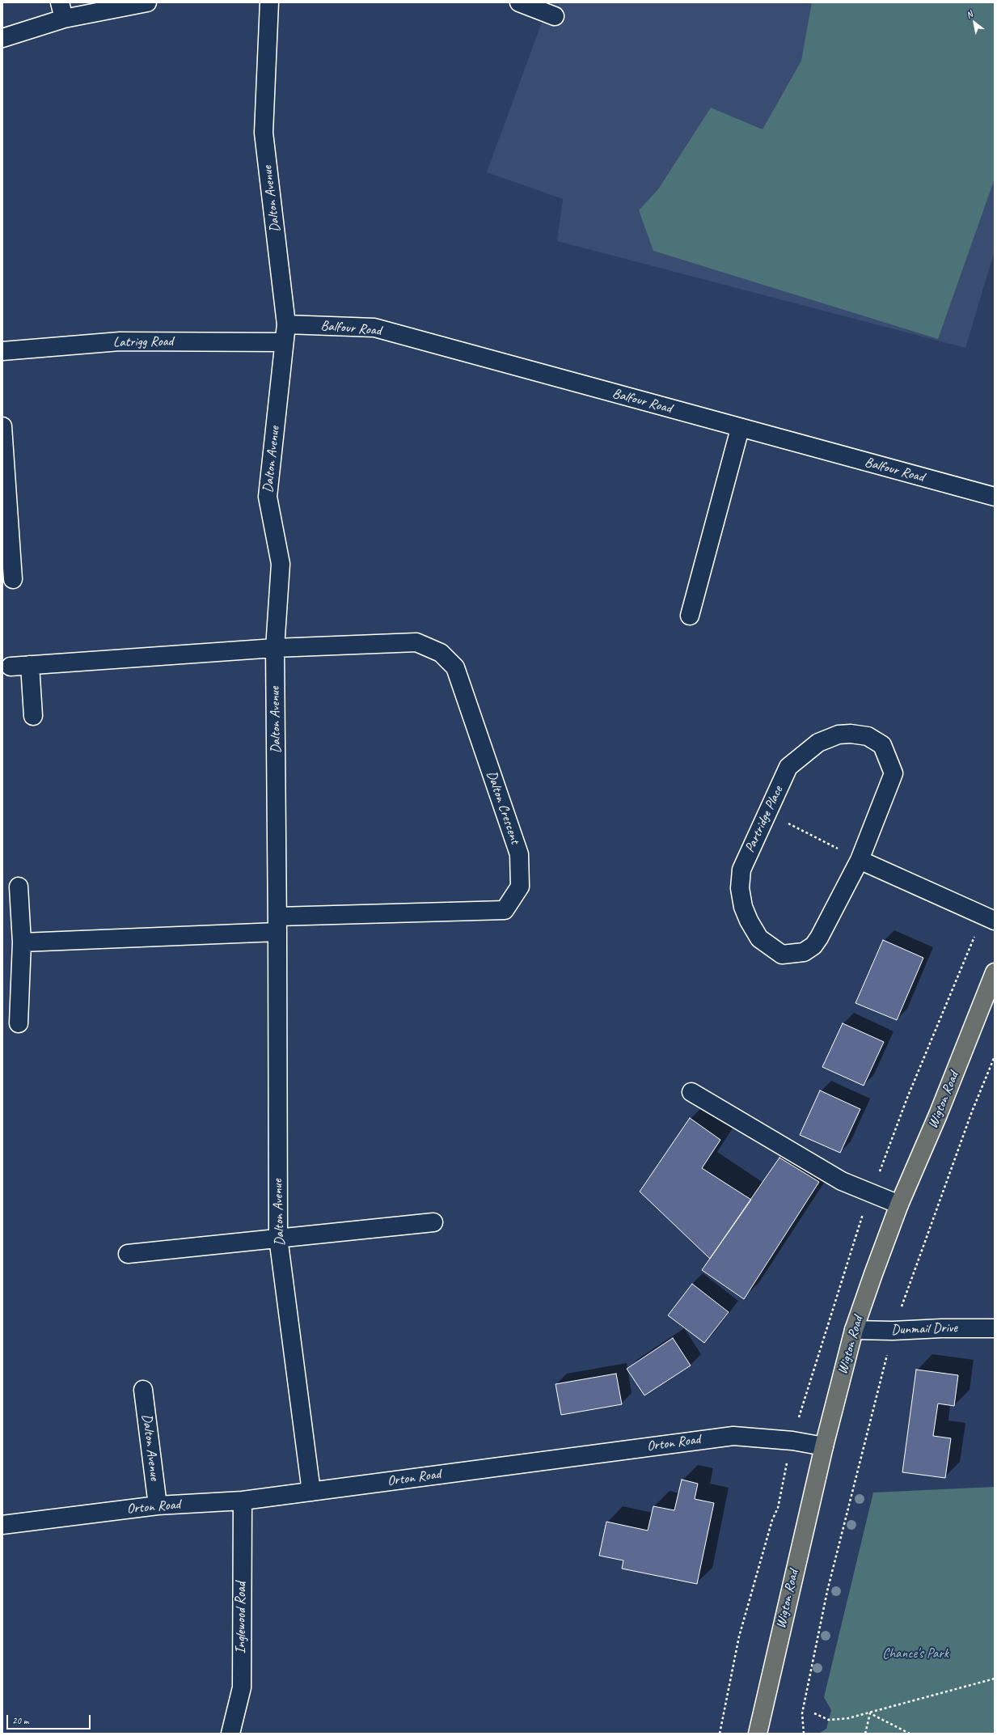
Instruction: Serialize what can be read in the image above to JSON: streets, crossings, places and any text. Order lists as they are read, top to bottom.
{
  "streets": {
    "main road": ["Wigton Road"],
    "street": [
      "Dalton Avenue",
      "Balfour Road",
      "Latrigg Road",
      "Dalton Crescent",
      "Partridge Place",
      "Dunmail Drive",
      "Orton Road",
      "Inglewood Road"
    ]
  },
  "crossings": [
    ["Dalton Avenue", "Balfour Road"],
    ["Dalton Avenue", "Latrigg Road"],
    ["Dalton Avenue", "Dalton Crescent"],
    ["Dalton Avenue", "Orton Road"],
    ["Wigton Road", "Dunmail Drive"],
    ["Wigton Road", "Orton Road"],
    ["Orton Road", "Inglewood Road"]
  ],
  "parks": ["Chance's Park"],
  "scale_bar": "20 m",
  "north": "top left"
}
